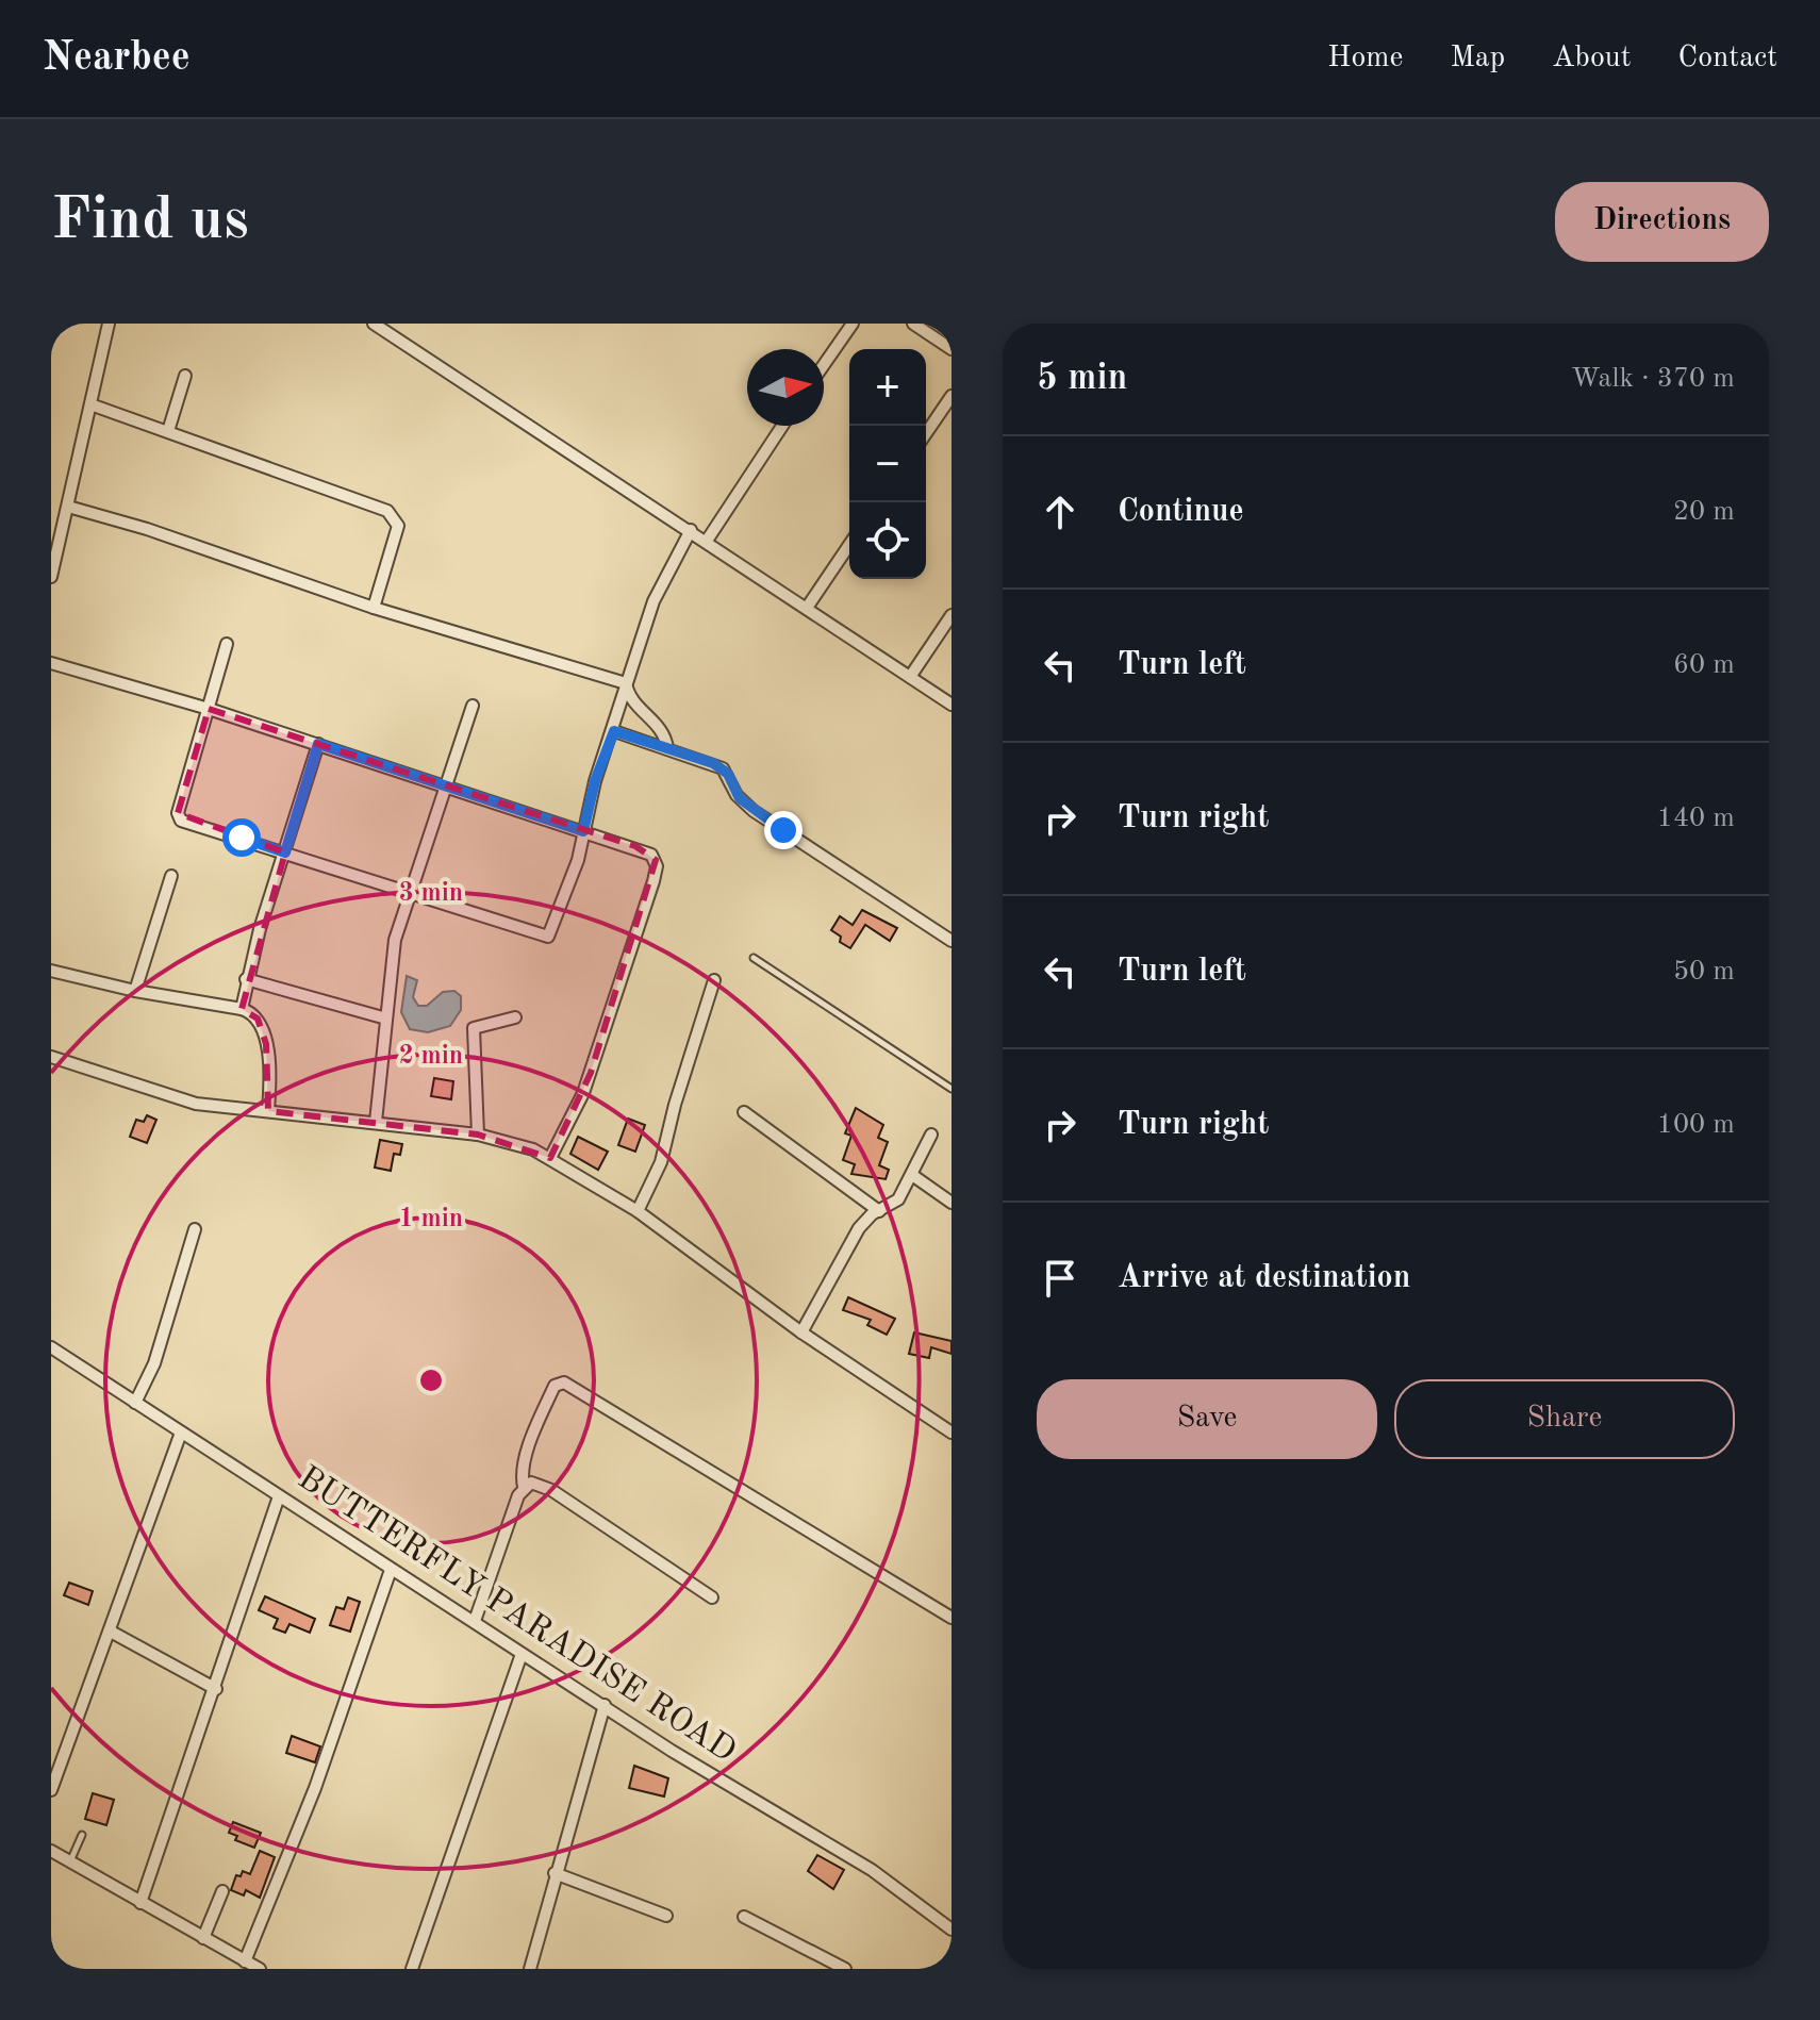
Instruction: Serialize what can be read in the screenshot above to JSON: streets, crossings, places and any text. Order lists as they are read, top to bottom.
{
  "streets": {
    "street": ["BUTTERFLY PARADISE ROAD"]
  },
  "north": "right",
  "page": {
    "header": "Nearbee",
    "nav": [
      "Home",
      "Map",
      "About",
      "Contact"
    ],
    "buttons": [
      "Directions",
      ["Save", "Share"]
    ],
    "title": "Find us",
    "heading": ["5 min", "Walk · 370 m"],
    "map_buttons": ["+", "−"],
    "list": [
      ["Continue", "20 m"],
      ["Turn left", "60 m"],
      ["Turn right", "140 m"],
      ["Turn left", "50 m"],
      ["Turn right", "100 m"],
      "Arrive at destination"
    ]
  },
  "rings": ["3 min", "2 min", "1 min"]
}
